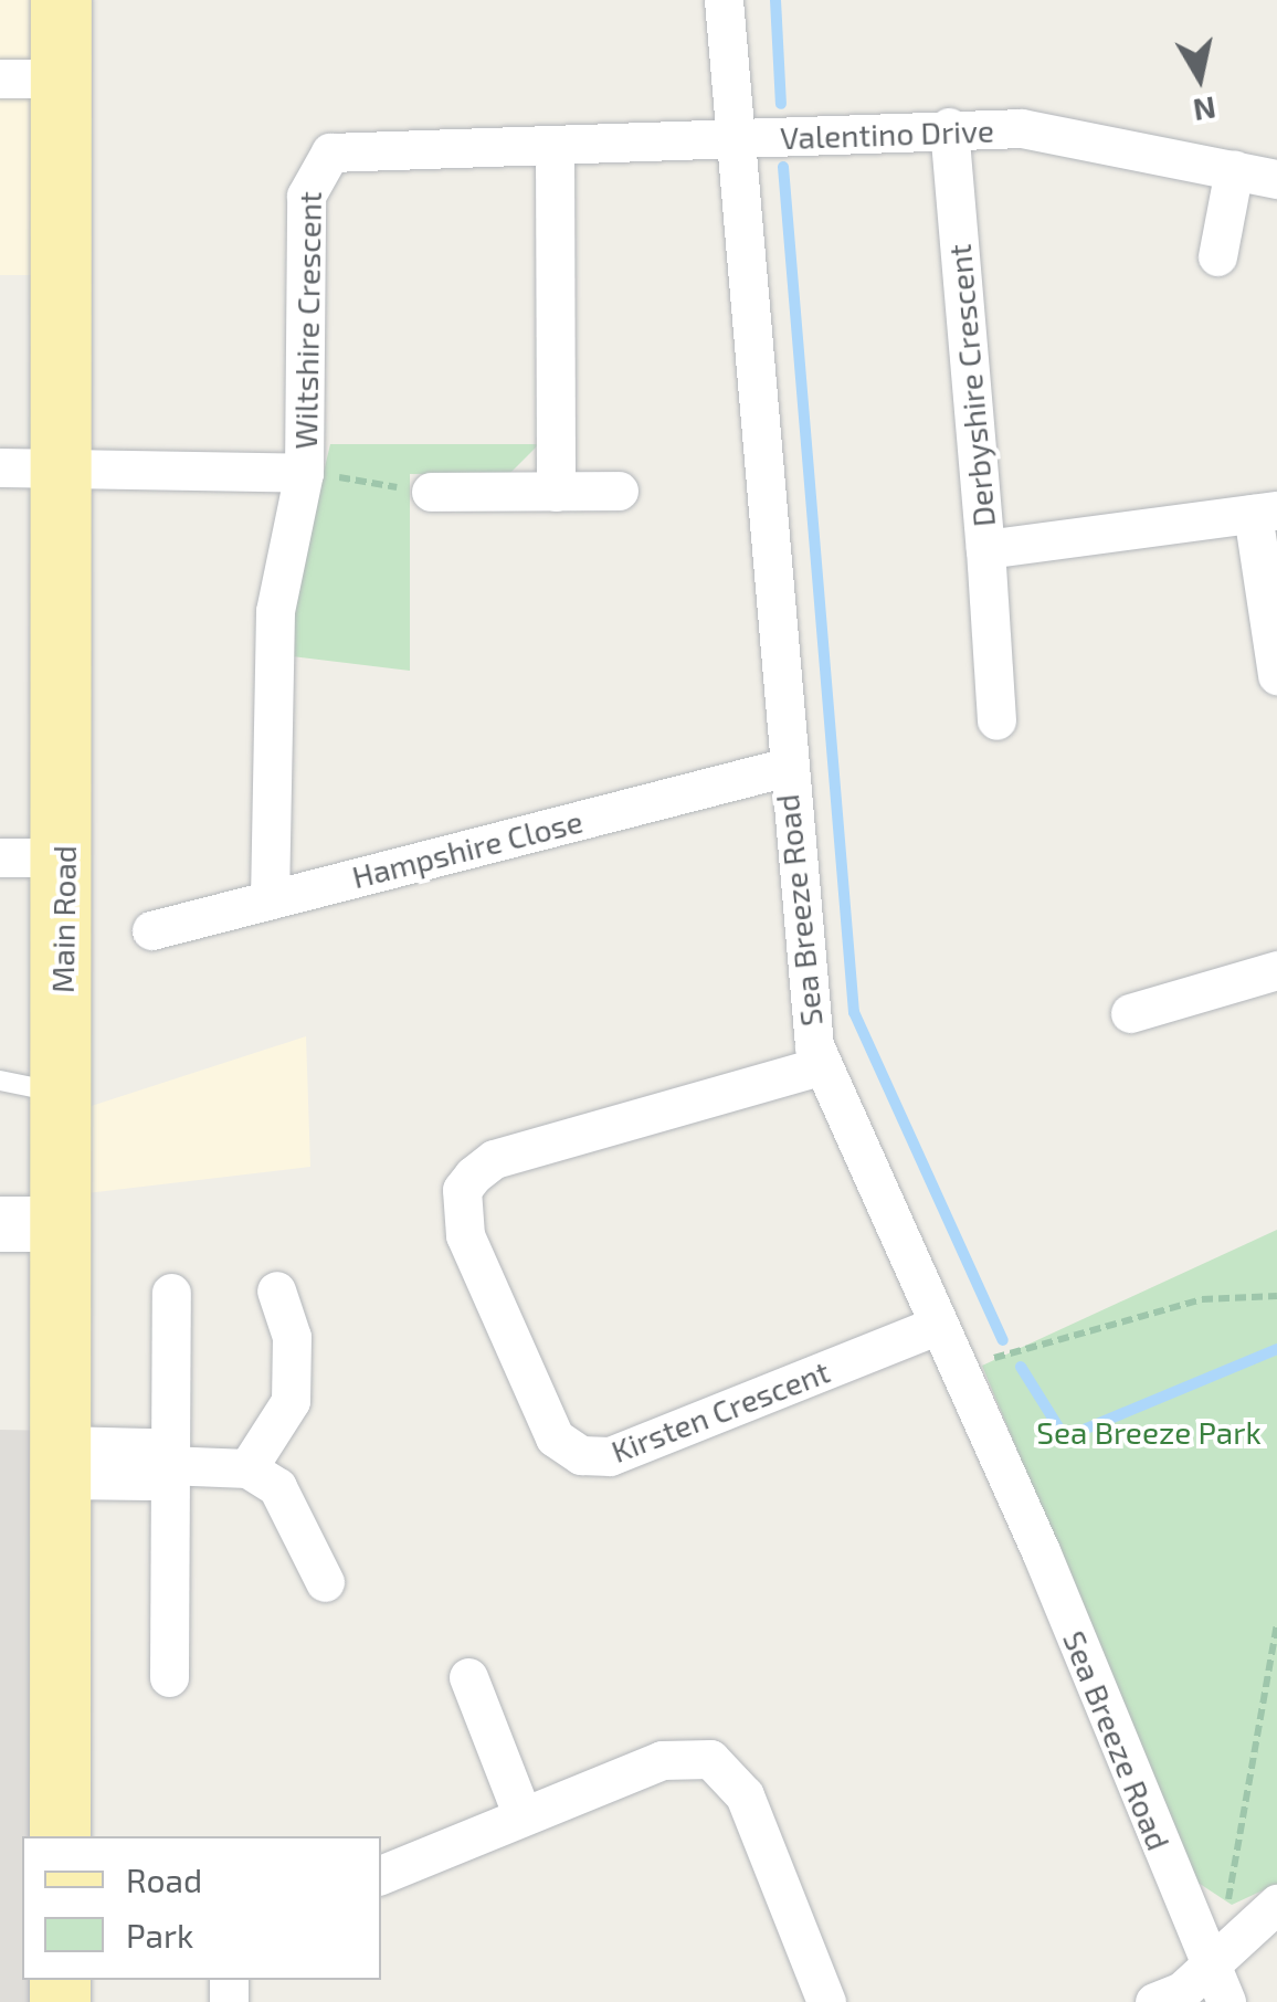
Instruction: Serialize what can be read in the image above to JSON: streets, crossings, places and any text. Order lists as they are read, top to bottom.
{
  "streets": {
    "main road": ["Main Road"],
    "street": [
      "Valentino Drive",
      "Wiltshire Crescent",
      "Derbyshire Crescent",
      "Hampshire Close",
      "Sea Breeze Road",
      "Kirsten Crescent"
    ]
  },
  "crossings": [
    ["Valentino Drive", "Wiltshire Crescent"],
    ["Valentino Drive", "Derbyshire Crescent"],
    ["Valentino Drive", "Sea Breeze Road"],
    ["Wiltshire Crescent", "Hampshire Close"],
    ["Wiltshire Crescent", "Sea Breeze Road"],
    ["Hampshire Close", "Sea Breeze Road"],
    ["Sea Breeze Road", "Kirsten Crescent"]
  ],
  "parks": ["Sea Breeze Park"],
  "legend": ["Road", "Park"],
  "north": "bottom"
}
